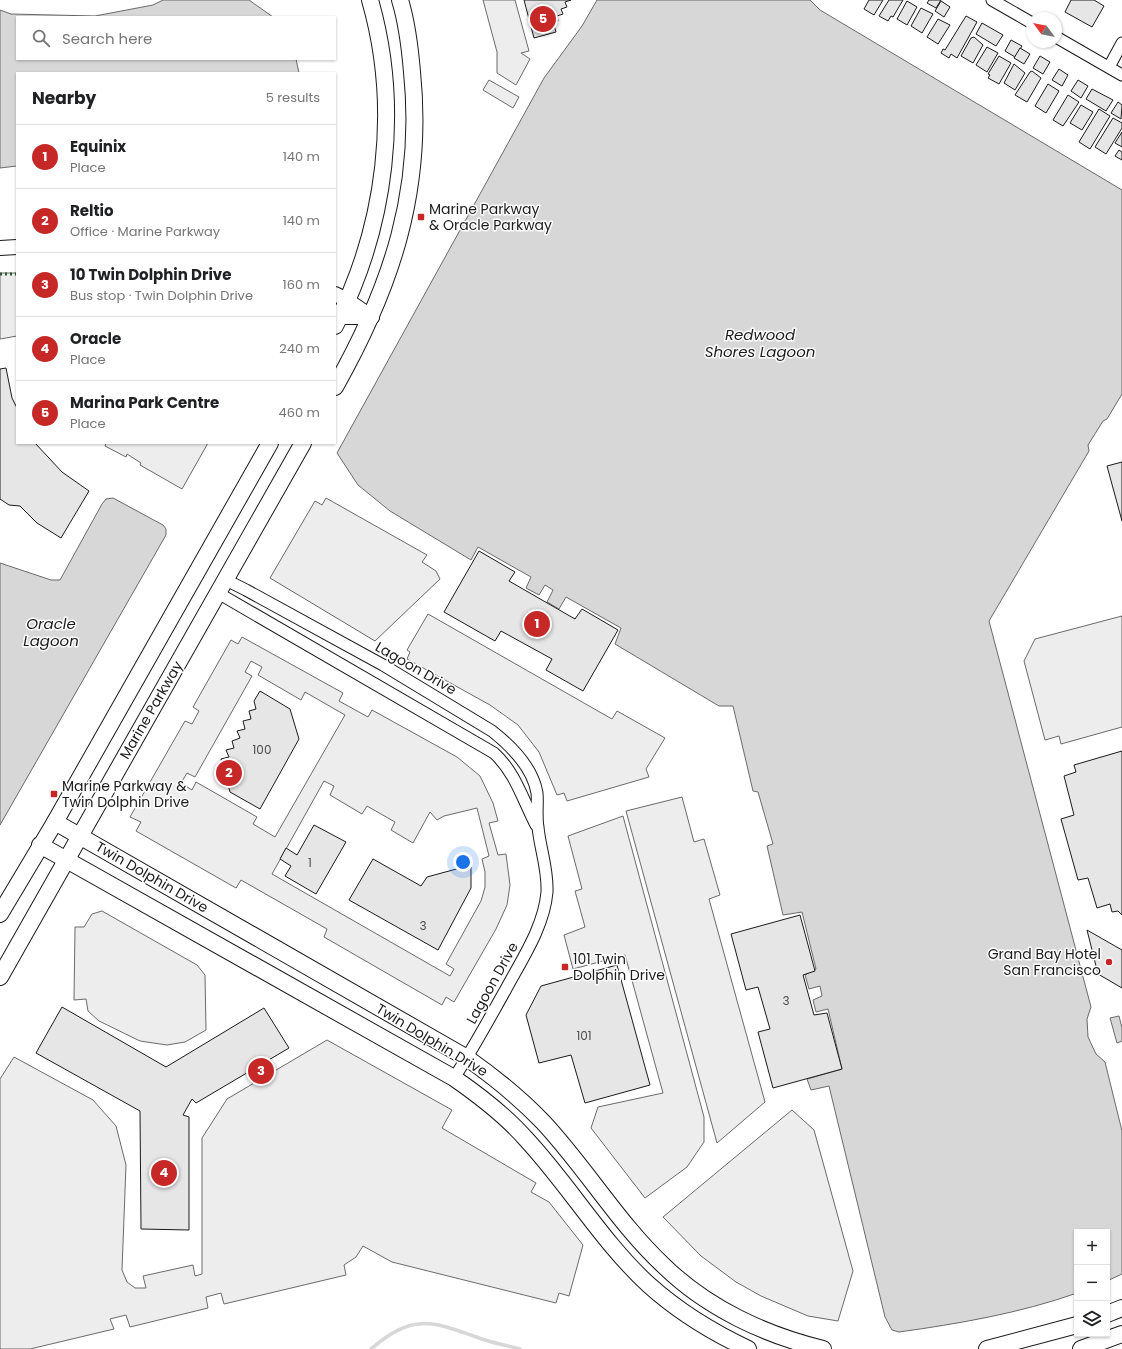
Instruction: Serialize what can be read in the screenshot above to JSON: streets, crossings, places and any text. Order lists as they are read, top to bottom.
{
  "streets": {
    "main road": ["Marine Parkway", "Twin Dolphin Drive"],
    "street": ["Lagoon Drive"]
  },
  "crossings": [
    ["Lagoon Drive", "Marine Parkway"],
    ["Lagoon Drive", "Twin Dolphin Drive"],
    ["Marine Parkway", "Twin Dolphin Drive"]
  ],
  "water": ["Redwood Shores Lagoon", "Oracle Lagoon"],
  "places": {
    "transit": ["Marine Parkway & Oracle Parkway", "Marine Parkway & Twin Dolphin Drive", "101 Twin Dolphin Drive"],
    "other": ["Grand Bay Hotel San Francisco"]
  },
  "house_numbers": [
    "100",
    "1",
    "3",
    "3",
    "101"
  ],
  "north": "top left",
  "page": {
    "pins": [
      "5",
      "1",
      "2",
      "3",
      "4"
    ],
    "search": "Search here",
    "heading": ["Nearby", "5 results"],
    "list": [
      {
        "mark": "1",
        "name": "Equinix",
        "note": "Place",
        "value": "140 m"
      },
      {
        "mark": "2",
        "name": "Reltio",
        "note": "Office · Marine Parkway",
        "value": "140 m"
      },
      {
        "mark": "3",
        "name": "10 Twin Dolphin Drive",
        "note": "Bus stop · Twin Dolphin Drive",
        "value": "160 m"
      },
      {
        "mark": "4",
        "name": "Oracle",
        "note": "Place",
        "value": "240 m"
      },
      {
        "mark": "5",
        "name": "Marina Park Centre",
        "note": "Place",
        "value": "460 m"
      }
    ],
    "map_buttons": ["+", "−"]
  }
}
